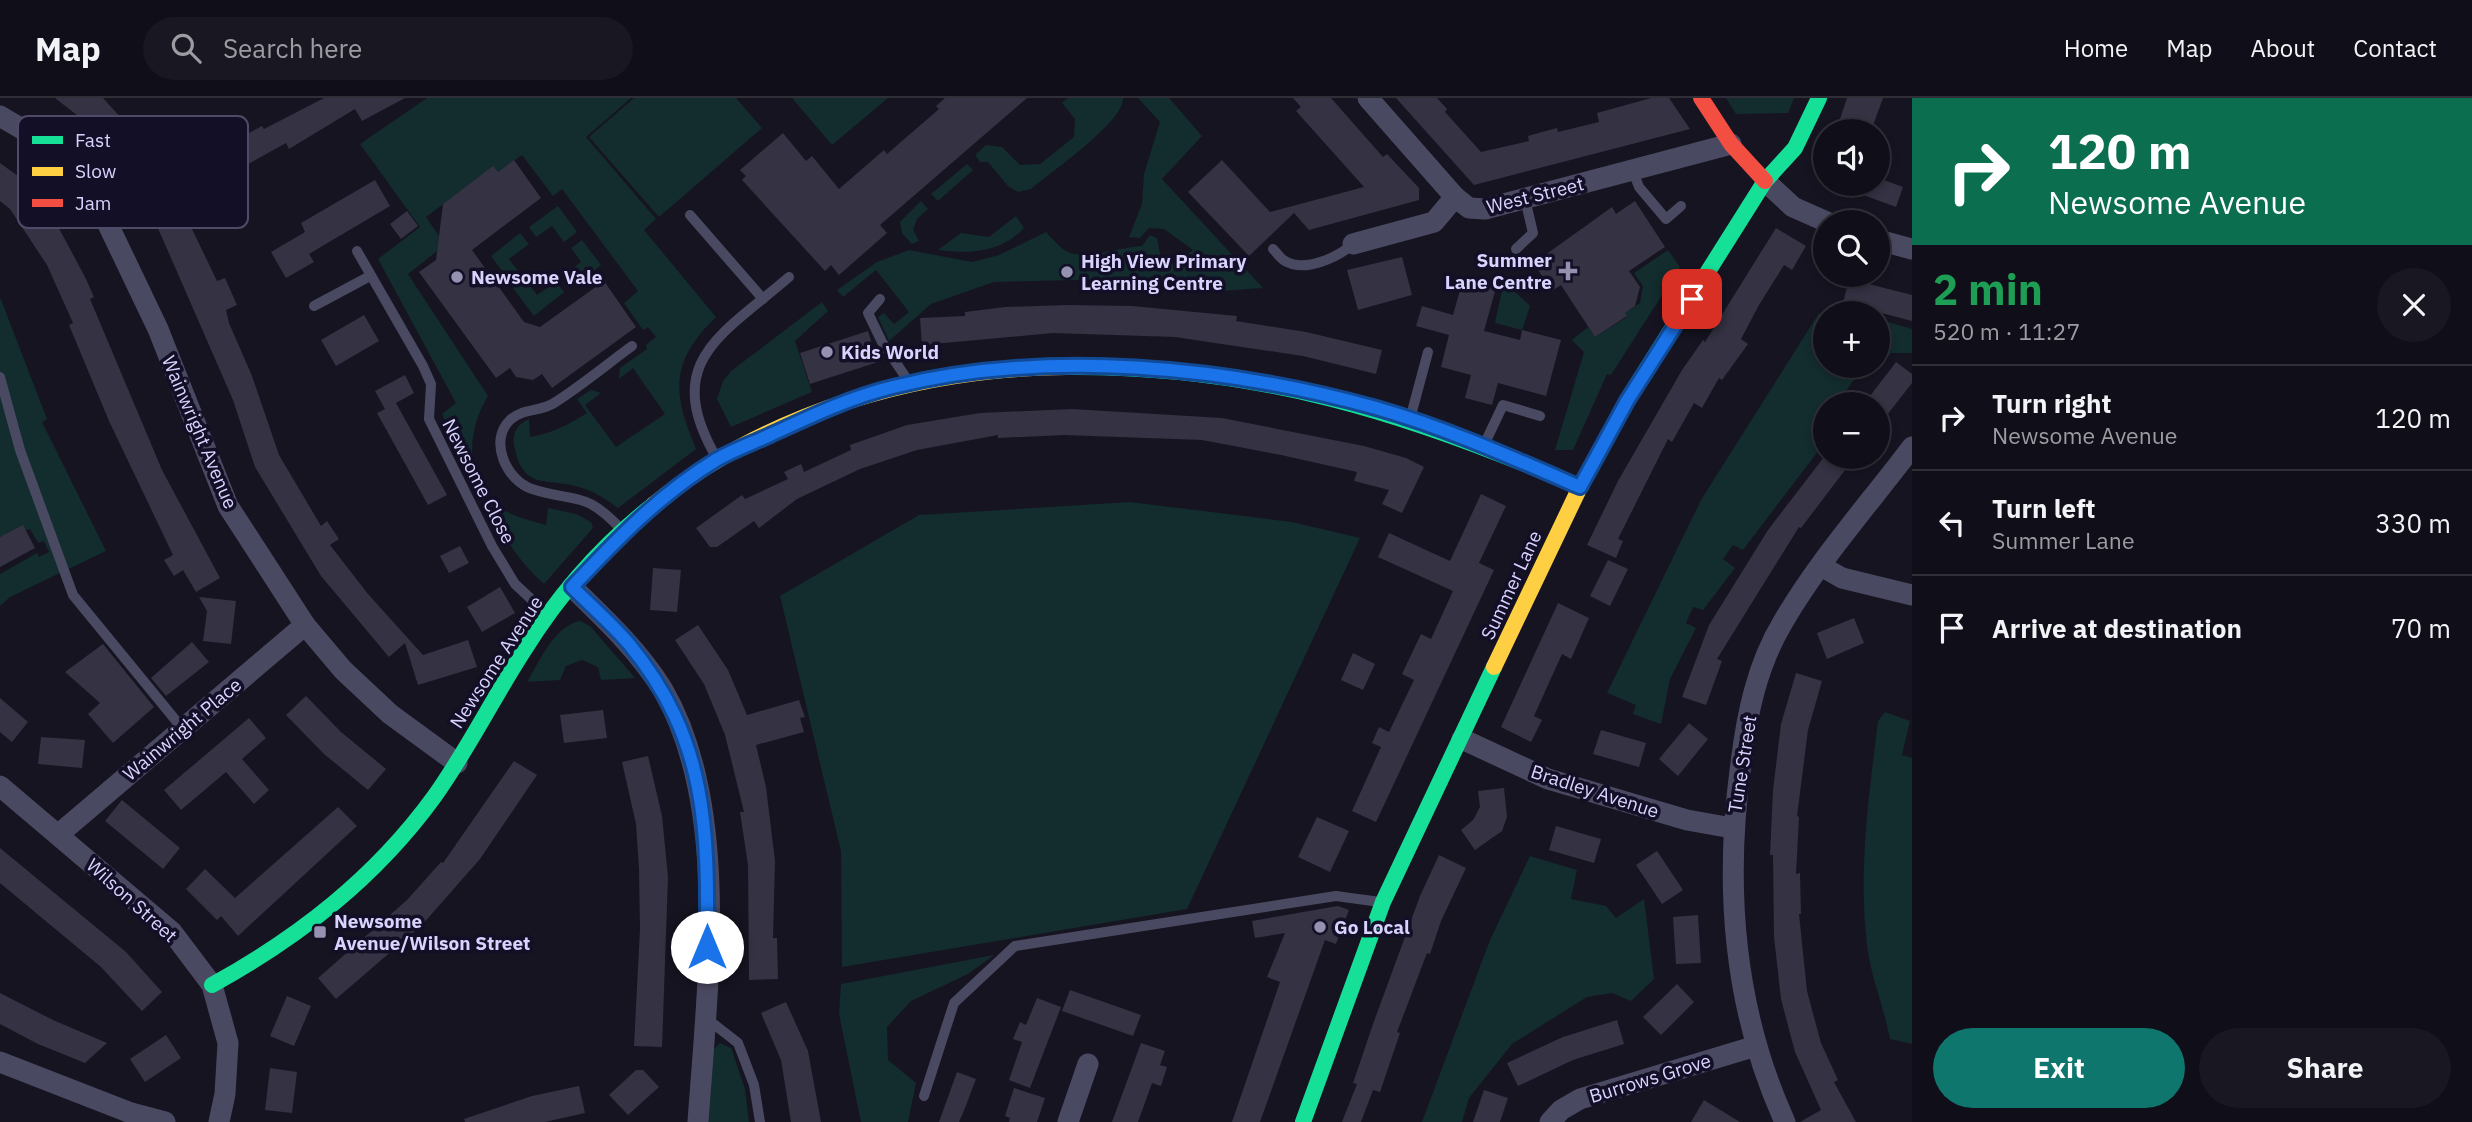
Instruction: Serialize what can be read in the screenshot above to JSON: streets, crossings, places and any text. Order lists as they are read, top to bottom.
{
  "streets": {
    "street": [
      "West Street",
      "Wainwright Avenue",
      "Summer Lane",
      "Newsome Avenue",
      "Wainwright Place",
      "Tune Street",
      "Bradley Avenue",
      "Wilson Street",
      "Burrows Grove"
    ],
    "lane": ["Newsome Close"]
  },
  "crossings": [
    ["Wainwright Avenue", "Newsome Avenue"],
    ["Wainwright Avenue", "Wainwright Place"],
    ["Newsome Close", "Newsome Avenue"],
    ["Summer Lane", "Newsome Avenue"],
    ["Summer Lane", "Bradley Avenue"],
    ["Newsome Avenue", "Wilson Street"],
    ["Wainwright Place", "Wilson Street"],
    ["Tune Street", "Bradley Avenue"],
    ["Tune Street", "Burrows Grove"]
  ],
  "places": {
    "health": ["Summer Lane Centre"],
    "other": [
      "High View Primary Learning Centre",
      "Newsome Vale",
      "Kids World",
      "Go Local"
    ],
    "transit": ["Newsome Avenue/Wilson Street"]
  },
  "legend": ["Fast", "Slow", "Jam"],
  "page": {
    "header": "Map",
    "search": "Search here",
    "nav": [
      "Home",
      "Map",
      "About",
      "Contact"
    ],
    "turn": ["120 m", "Newsome Avenue"],
    "map_buttons": ["+", "−"],
    "heading": ["2 min", "520 m · 11:27"],
    "list": [
      {
        "name": "Turn right",
        "note": "Newsome Avenue",
        "value": "120 m"
      },
      {
        "name": "Turn left",
        "note": "Summer Lane",
        "value": "330 m"
      },
      {
        "name": "Arrive at destination",
        "value": "70 m"
      }
    ],
    "buttons": ["Exit", "Share"]
  }
}
